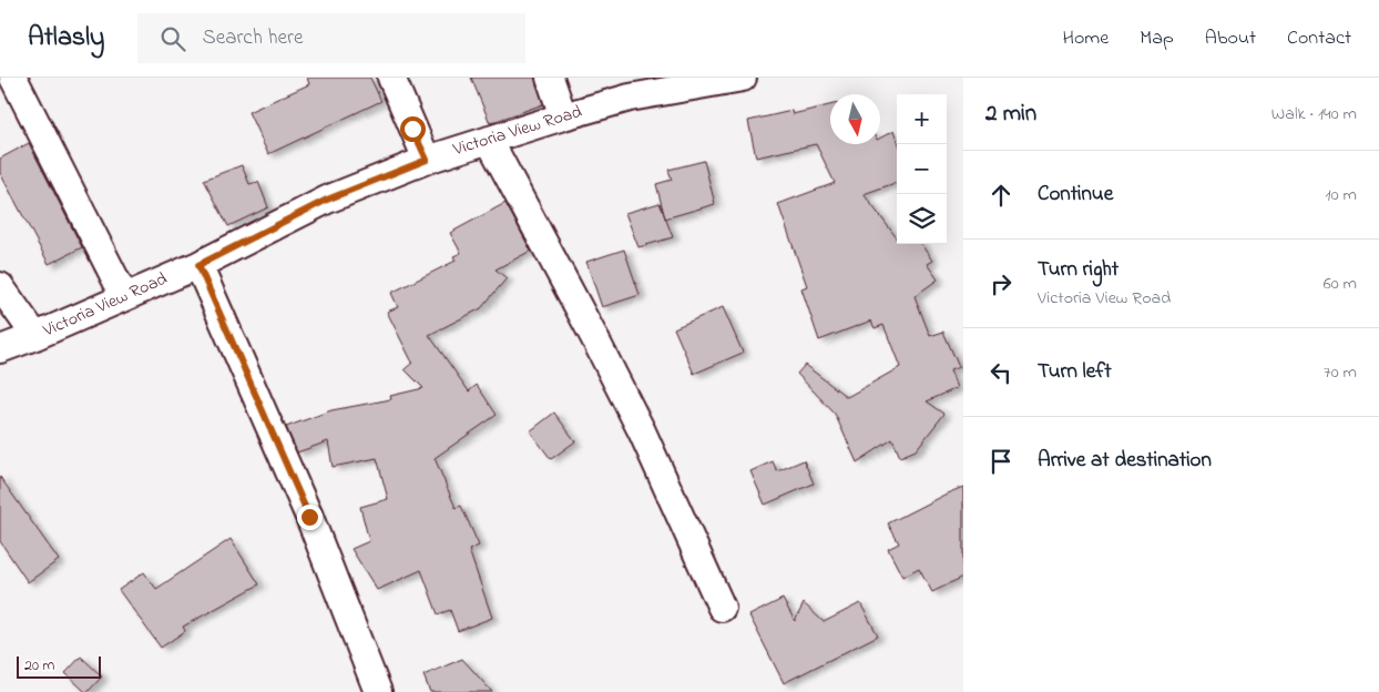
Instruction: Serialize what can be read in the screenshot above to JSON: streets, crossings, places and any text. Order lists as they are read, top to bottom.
{
  "streets": {
    "street": ["Victoria View Road"]
  },
  "scale_bar": "20 m",
  "north": "bottom",
  "page": {
    "header": "Atlasly",
    "search": "Search here",
    "nav": [
      "Home",
      "Map",
      "About",
      "Contact"
    ],
    "heading": ["2 min", "Walk · 140 m"],
    "map_buttons": ["+", "−"],
    "list": [
      ["Continue", "10 m"],
      ["Turn right", "Victoria View Road", "60 m"],
      ["Turn left", "70 m"],
      "Arrive at destination"
    ],
    "scale": "20 m"
  }
}
